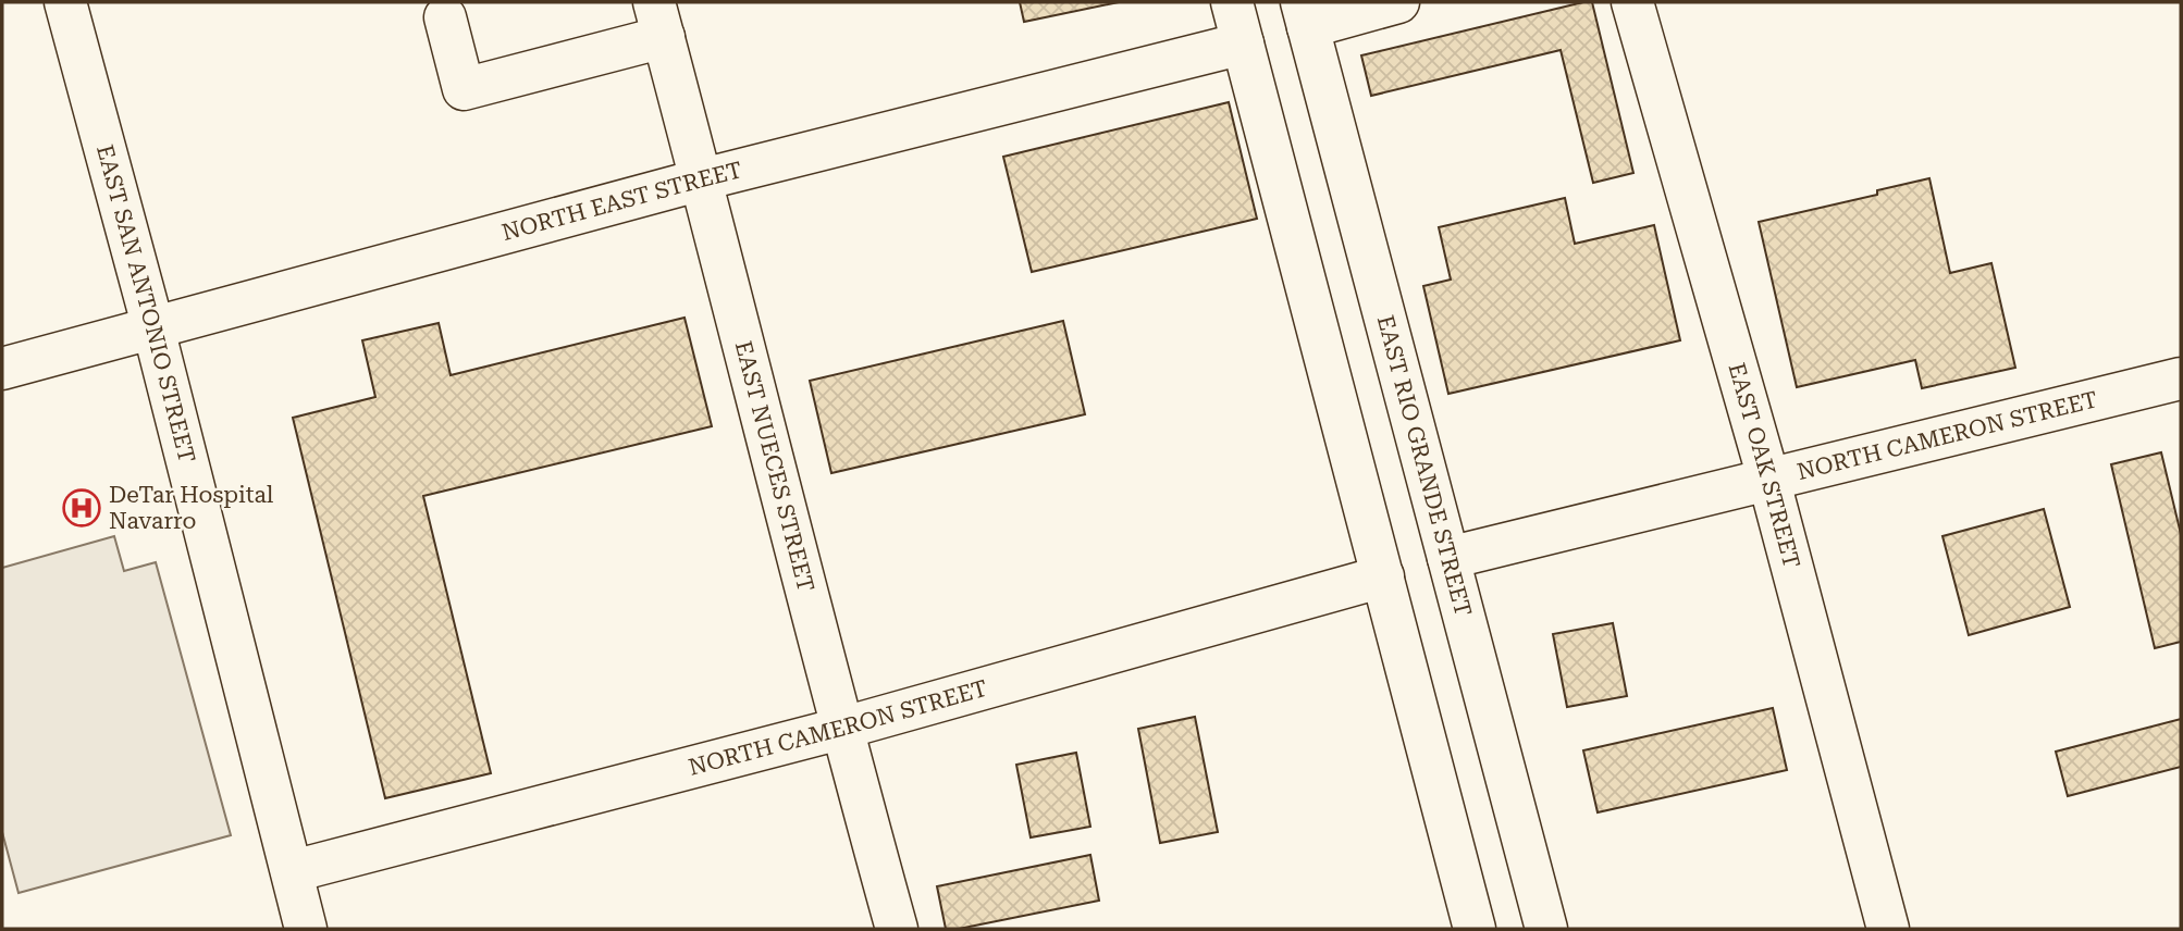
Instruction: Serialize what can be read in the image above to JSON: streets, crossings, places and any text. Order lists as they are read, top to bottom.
{
  "streets": {
    "street": [
      "NORTH EAST STREET",
      "EAST SAN ANTONIO STREET",
      "NORTH CAMERON STREET",
      "EAST OAK STREET",
      "EAST NUECES STREET",
      "EAST RIO GRANDE STREET"
    ]
  },
  "crossings": [
    ["NORTH EAST STREET", "EAST SAN ANTONIO STREET"],
    ["NORTH EAST STREET", "EAST NUECES STREET"],
    ["EAST SAN ANTONIO STREET", "NORTH CAMERON STREET"],
    ["NORTH CAMERON STREET", "EAST OAK STREET"],
    ["NORTH CAMERON STREET", "EAST NUECES STREET"],
    ["NORTH CAMERON STREET", "EAST RIO GRANDE STREET"]
  ],
  "places": {
    "hospital": ["DeTar Hospital Navarro"]
  }
}
